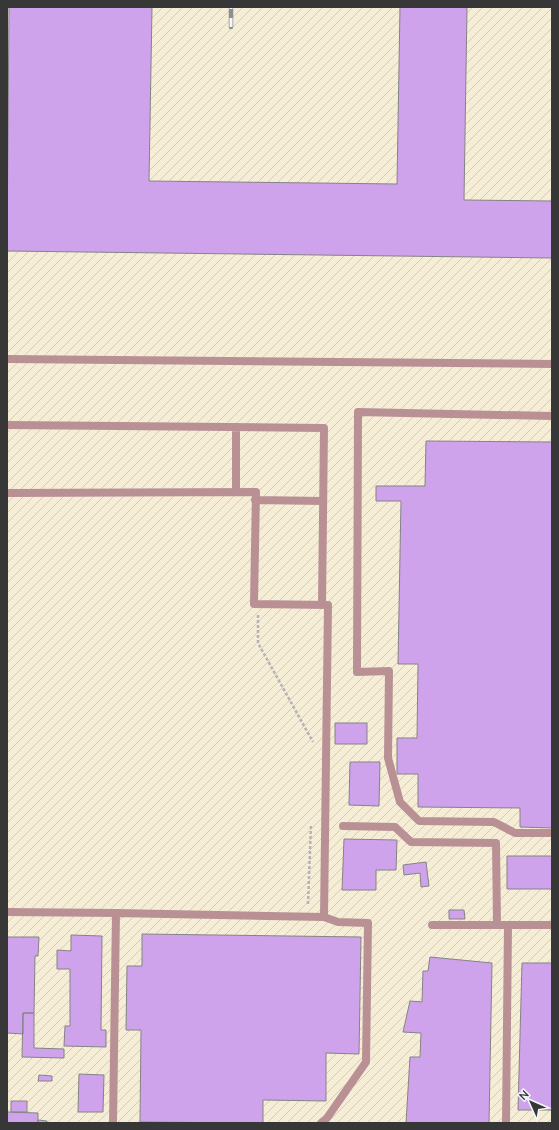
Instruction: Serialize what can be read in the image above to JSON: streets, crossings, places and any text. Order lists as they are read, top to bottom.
{
  "north": "top left"
}
